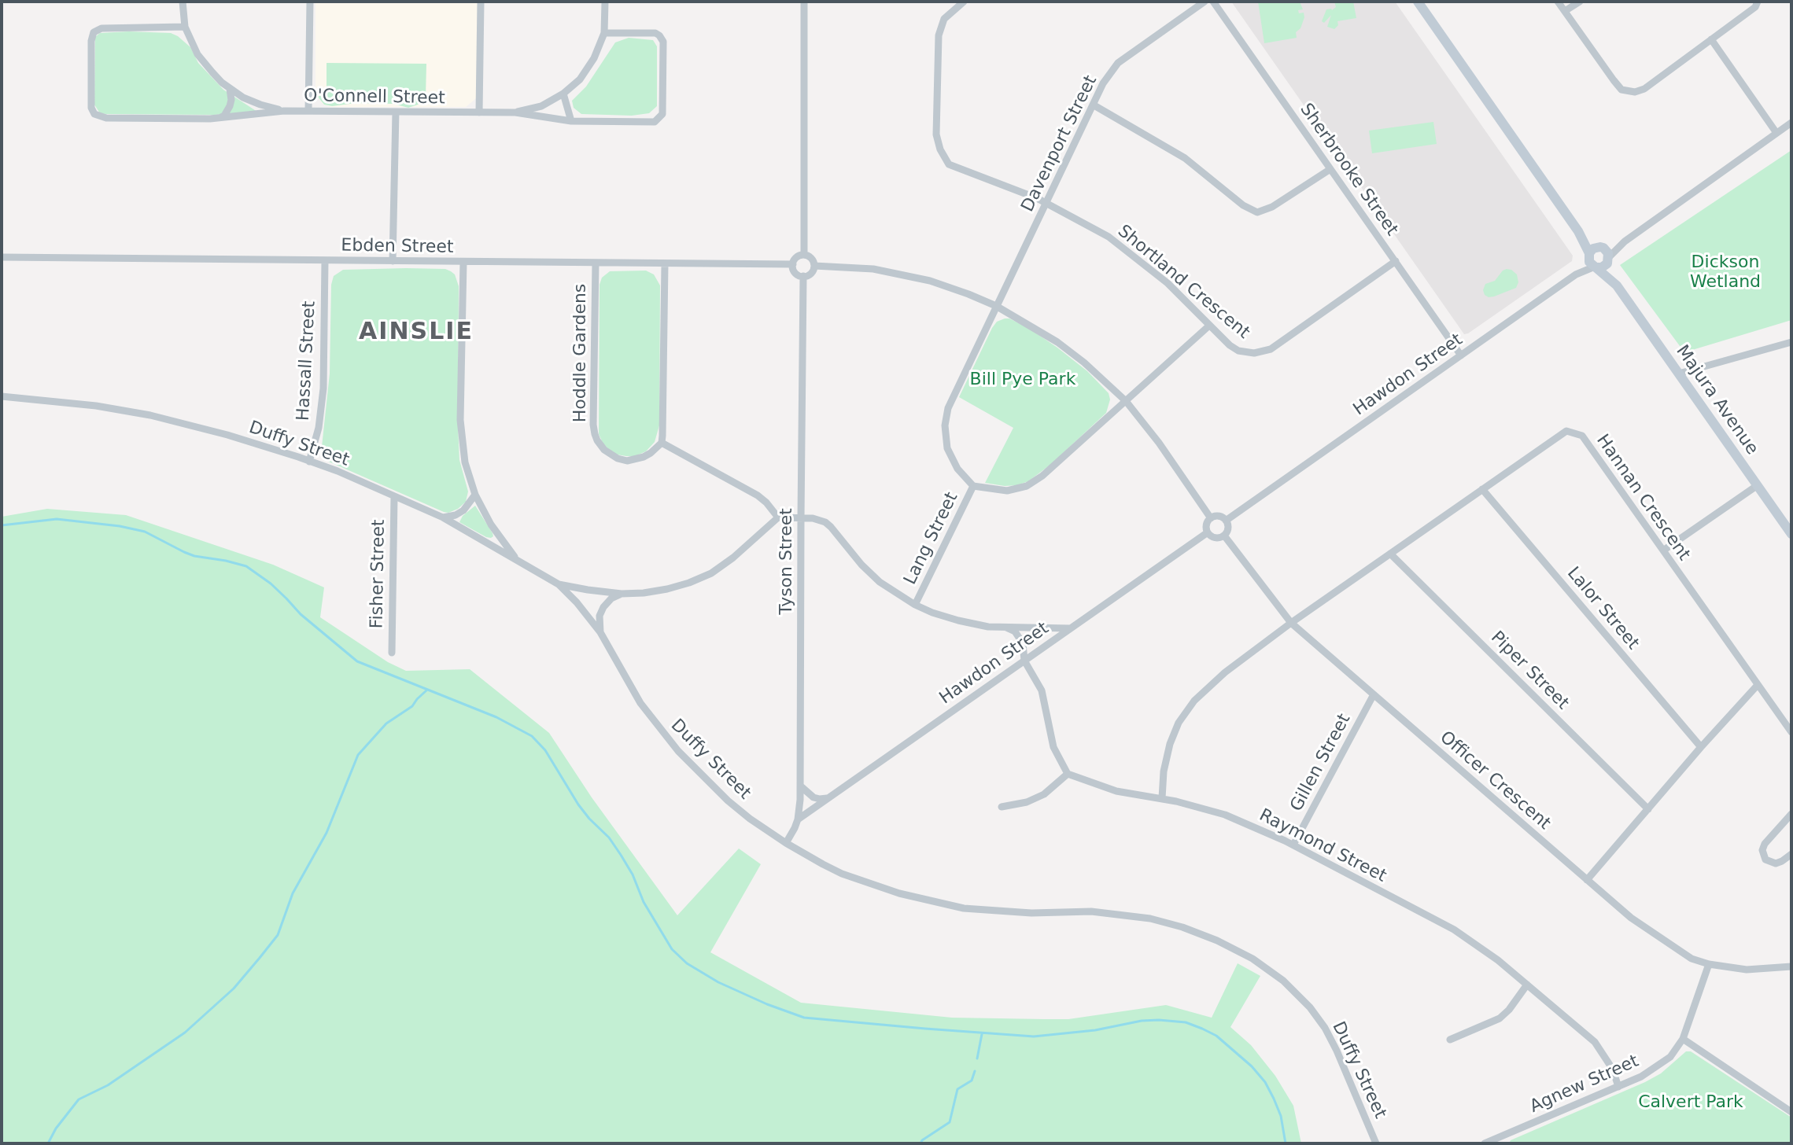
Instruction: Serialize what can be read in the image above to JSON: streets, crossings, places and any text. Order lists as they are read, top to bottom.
{
  "streets": {
    "main road": ["Majura Avenue"],
    "street": [
      "O'Connell Street",
      "Davenport Street",
      "Sherbrooke Street",
      "Ebden Street",
      "Shortland Crescent",
      "Hoddle Gardens",
      "Hassall Street",
      "Hawdon Street",
      "Duffy Street",
      "Hannan Crescent",
      "Lang Street",
      "Tyson Street",
      "Fisher Street",
      "Lalor Street",
      "Piper Street",
      "Gillen Street",
      "Officer Crescent",
      "Raymond Street",
      "Agnew Street"
    ]
  },
  "crossings": [
    ["Davenport Street", "Shortland Crescent"],
    ["Davenport Street", "Lang Street"],
    ["Sherbrooke Street", "Shortland Crescent"],
    ["Sherbrooke Street", "Hawdon Street"],
    ["Ebden Street", "Hoddle Gardens"],
    ["Ebden Street", "Hassall Street"],
    ["Ebden Street", "Tyson Street"],
    ["Hassall Street", "Duffy Street"],
    ["Hawdon Street", "Majura Avenue"],
    ["Hawdon Street", "Tyson Street"],
    ["Hawdon Street", "Officer Crescent"],
    ["Duffy Street", "Tyson Street"],
    ["Duffy Street", "Fisher Street"],
    ["Hannan Crescent", "Lalor Street"],
    ["Hannan Crescent", "Piper Street"],
    ["Hannan Crescent", "Officer Crescent"],
    ["Hannan Crescent", "Raymond Street"],
    ["Gillen Street", "Officer Crescent"],
    ["Gillen Street", "Raymond Street"],
    ["Officer Crescent", "Agnew Street"],
    ["Raymond Street", "Agnew Street"]
  ],
  "districts": ["AINSLIE"],
  "parks": ["Dickson Wetland", "Bill Pye Park", "Calvert Park"]
}
